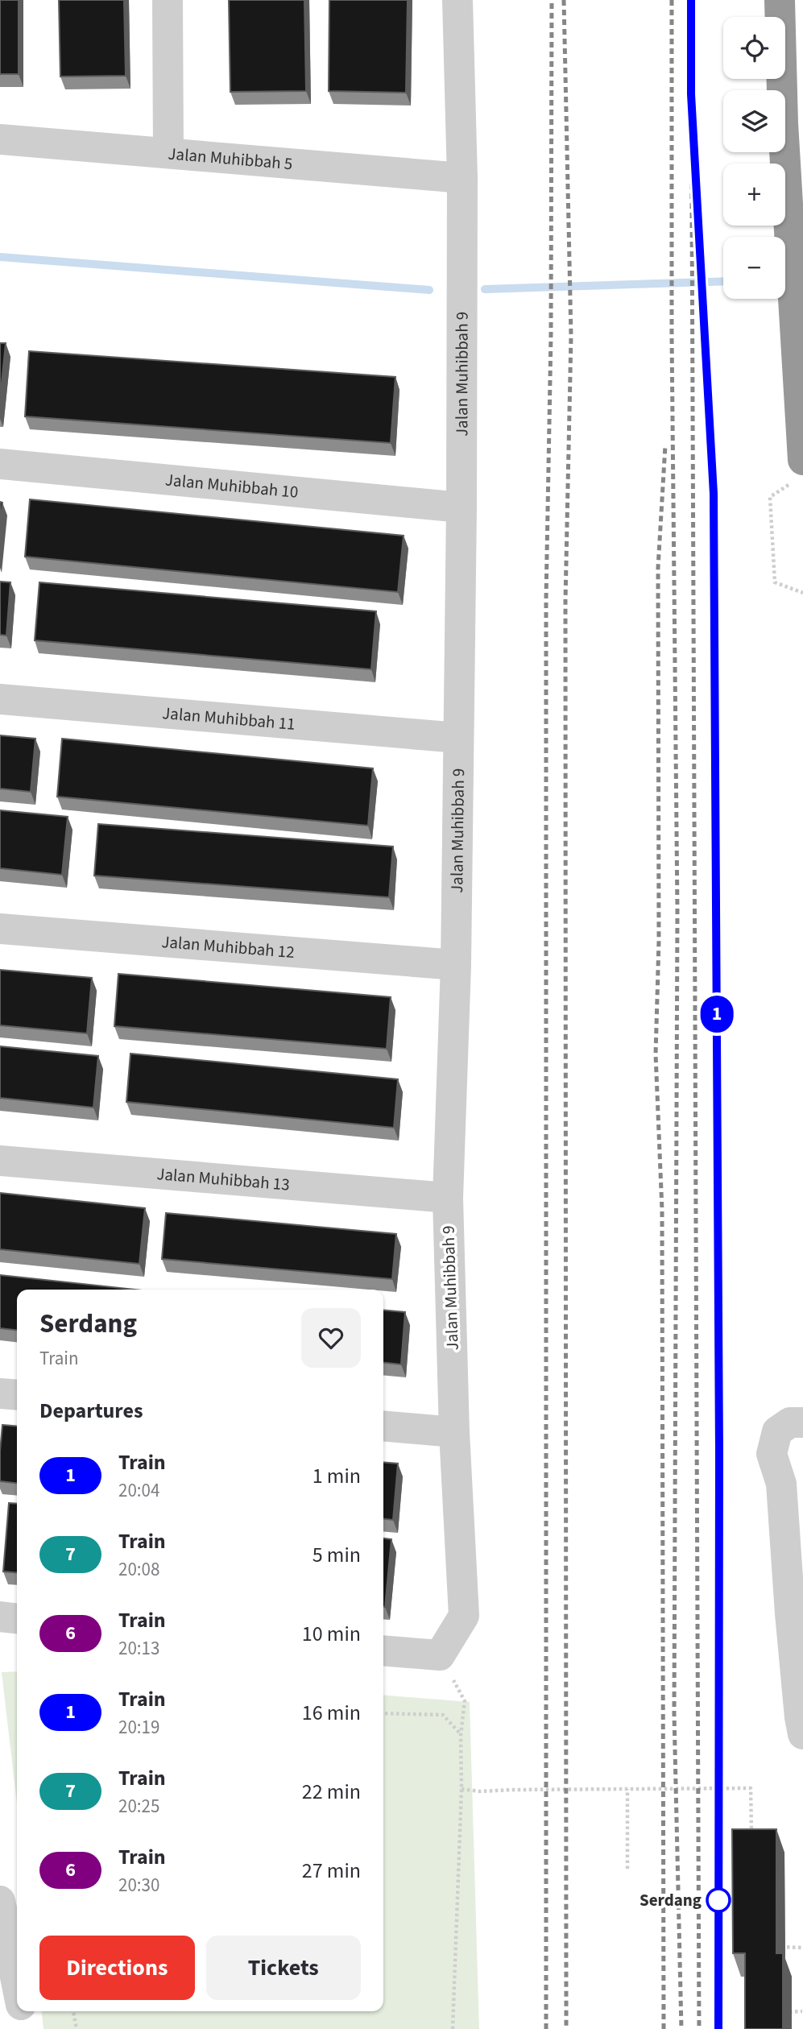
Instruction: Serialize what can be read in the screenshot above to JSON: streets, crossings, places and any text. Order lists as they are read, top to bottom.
{
  "streets": {
    "street": [
      "Jalan Muhibbah 5",
      "Jalan Muhibbah 9",
      "Jalan Muhibbah 10",
      "Jalan Muhibbah 11",
      "Jalan Muhibbah 12",
      "Jalan Muhibbah 13"
    ]
  },
  "crossings": [
    ["Jalan Muhibbah 5", "Jalan Muhibbah 9"],
    ["Jalan Muhibbah 9", "Jalan Muhibbah 10"],
    ["Jalan Muhibbah 9", "Jalan Muhibbah 11"],
    ["Jalan Muhibbah 9", "Jalan Muhibbah 12"],
    ["Jalan Muhibbah 9", "Jalan Muhibbah 13"]
  ],
  "places": ["Serdang"],
  "page": {
    "on_map": "1",
    "map_buttons": ["+", "−"],
    "heading": [
      ["Serdang", "Train"],
      "Departures"
    ],
    "list": [
      {
        "mark": "1",
        "name": "Train",
        "note": "20:04",
        "value": "1 min"
      },
      {
        "mark": "7",
        "name": "Train",
        "note": "20:08",
        "value": "5 min"
      },
      {
        "mark": "6",
        "name": "Train",
        "note": "20:13",
        "value": "10 min"
      },
      {
        "mark": "1",
        "name": "Train",
        "note": "20:19",
        "value": "16 min"
      },
      {
        "mark": "7",
        "name": "Train",
        "note": "20:25",
        "value": "22 min"
      },
      {
        "mark": "6",
        "name": "Train",
        "note": "20:30",
        "value": "27 min"
      }
    ],
    "buttons": ["Directions", "Tickets"]
  }
}
